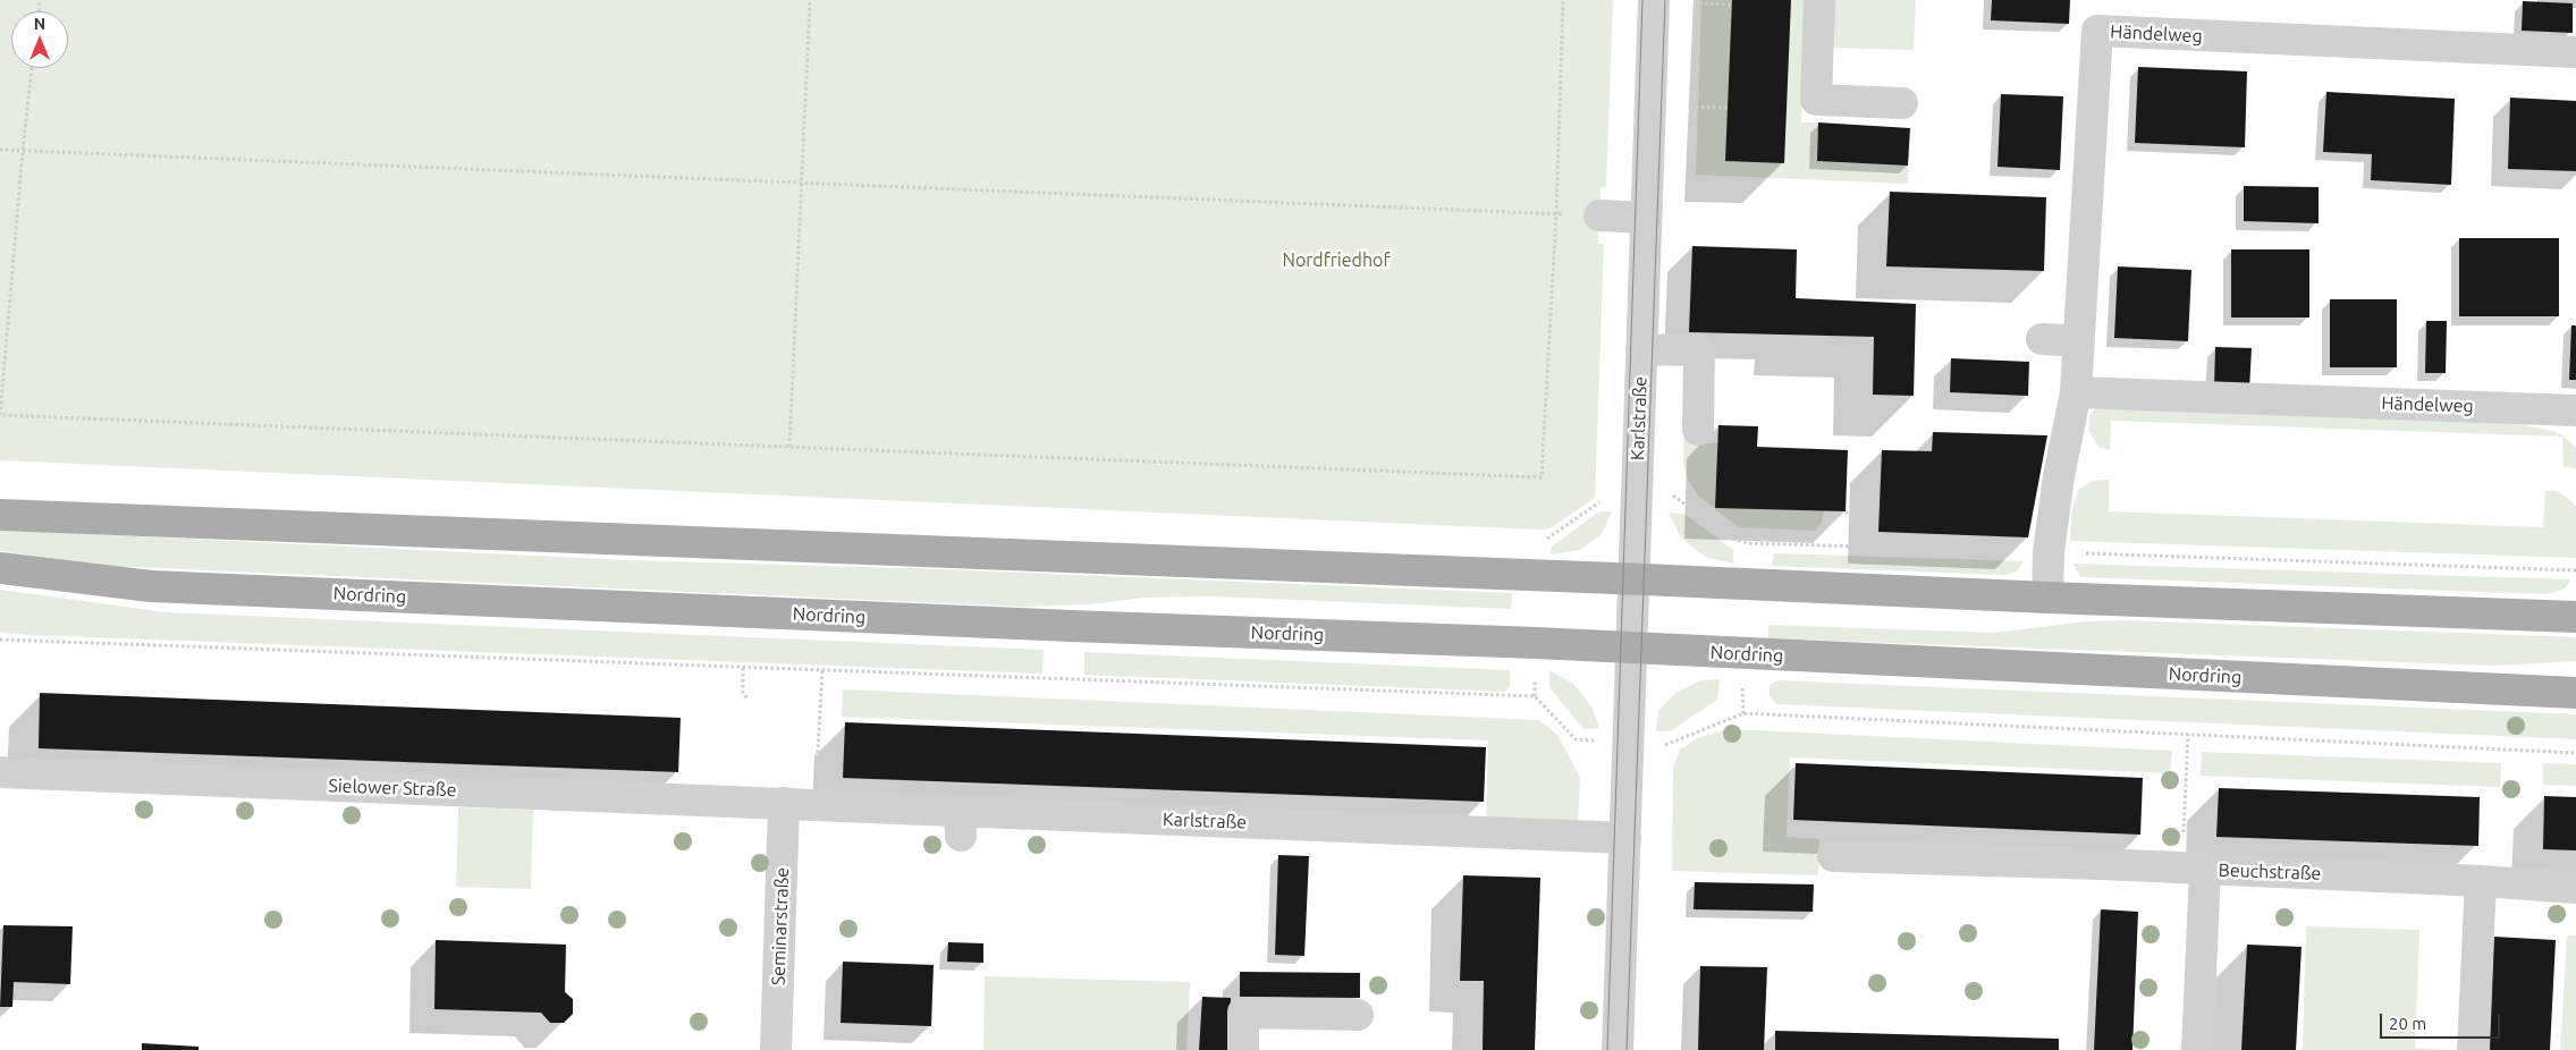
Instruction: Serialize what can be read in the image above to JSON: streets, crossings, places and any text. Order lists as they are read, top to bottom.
{
  "streets": {
    "main road": ["Nordring"],
    "street": [
      "Händelweg",
      "Karlstraße",
      "Sielower Straße",
      "Beuchstraße",
      "Seminarstraße"
    ]
  },
  "crossings": [
    ["Karlstraße", "Nordring"],
    ["Karlstraße", "Sielower Straße"],
    ["Karlstraße", "Seminarstraße"],
    ["Sielower Straße", "Seminarstraße"]
  ],
  "parks": ["Nordfriedhof"],
  "scale_bar": "20 m",
  "north": "top"
}
